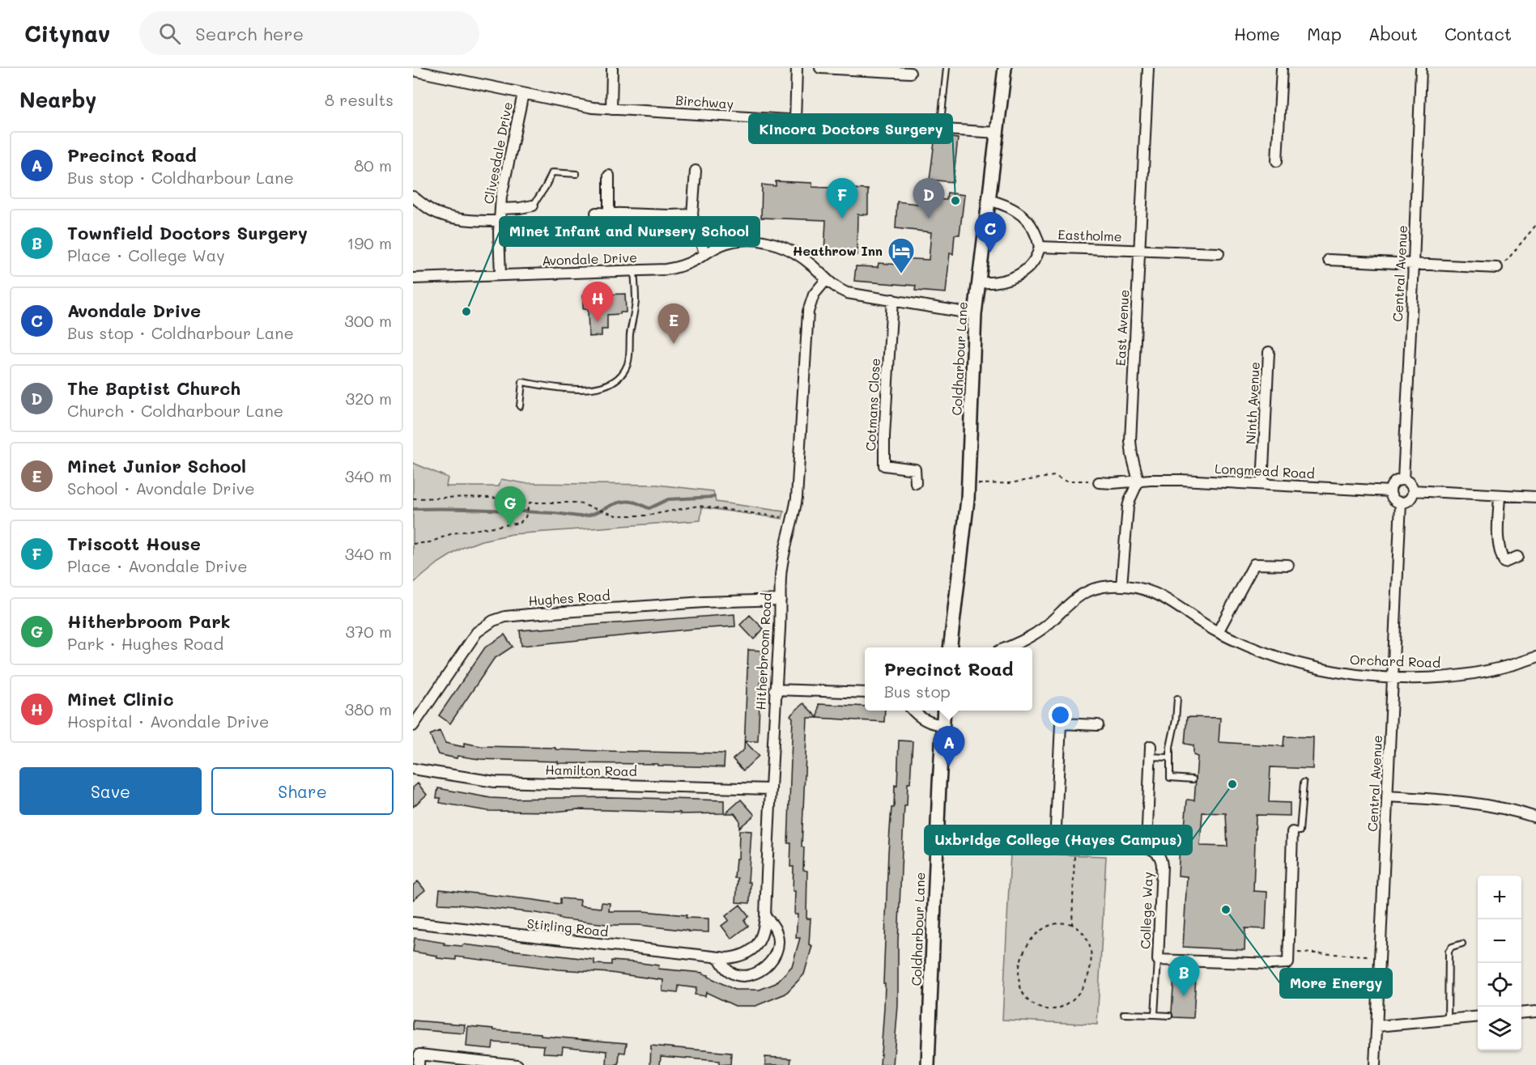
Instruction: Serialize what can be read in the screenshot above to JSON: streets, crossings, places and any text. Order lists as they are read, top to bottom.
{
  "streets": {
    "street": [
      "Birchway",
      "Clivesdale Drive",
      "Eastholme",
      "Avondale Drive",
      "Central Avenue",
      "East Avenue",
      "Coldharbour Lane",
      "Ninth Avenue",
      "Cotmans Close",
      "Longmead Road",
      "Hughes Road",
      "Hitherbroom Road",
      "Orchard Road",
      "Hamilton Road",
      "College Way",
      "Stirling Road"
    ]
  },
  "crossings": [
    ["Birchway", "Clivesdale Drive"],
    ["Birchway", "Coldharbour Lane"],
    ["Clivesdale Drive", "Avondale Drive"],
    ["Eastholme", "East Avenue"],
    ["Eastholme", "Coldharbour Lane"],
    ["Avondale Drive", "Coldharbour Lane"],
    ["Avondale Drive", "Cotmans Close"],
    ["Avondale Drive", "Hitherbroom Road"],
    ["Central Avenue", "Longmead Road"],
    ["Central Avenue", "Orchard Road"],
    ["East Avenue", "Longmead Road"],
    ["Ninth Avenue", "Longmead Road"],
    ["Hughes Road", "Hitherbroom Road"],
    ["Hitherbroom Road", "Hamilton Road"],
    ["Hitherbroom Road", "Stirling Road"]
  ],
  "places": {
    "other": [
      "Kincora Doctors Surgery",
      "Minet Infant and Nursery School",
      "Uxbridge College (Hayes Campus)",
      "More Energy"
    ],
    "hotel": ["Heathrow Inn"]
  },
  "page": {
    "header": "Citynav",
    "search": "Search here",
    "nav": [
      "Home",
      "Map",
      "About",
      "Contact"
    ],
    "heading": ["Nearby", "8 results"],
    "list": [
      {
        "mark": "A",
        "name": "Precinct Road",
        "note": "Bus stop · Coldharbour Lane",
        "value": "80 m"
      },
      {
        "mark": "B",
        "name": "Townfield Doctors Surgery",
        "note": "Place · College Way",
        "value": "190 m"
      },
      {
        "mark": "C",
        "name": "Avondale Drive",
        "note": "Bus stop · Coldharbour Lane",
        "value": "300 m"
      },
      {
        "mark": "D",
        "name": "The Baptist Church",
        "note": "Church · Coldharbour Lane",
        "value": "320 m"
      },
      {
        "mark": "E",
        "name": "Minet Junior School",
        "note": "School · Avondale Drive",
        "value": "340 m"
      },
      {
        "mark": "F",
        "name": "Triscott House",
        "note": "Place · Avondale Drive",
        "value": "340 m"
      },
      {
        "mark": "G",
        "name": "Hitherbroom Park",
        "note": "Park · Hughes Road",
        "value": "370 m"
      },
      {
        "mark": "H",
        "name": "Minet Clinic",
        "note": "Hospital · Avondale Drive",
        "value": "380 m"
      }
    ],
    "pins": [
      "D",
      "F",
      "C",
      "H",
      "E",
      "G",
      "A",
      "B"
    ],
    "popup": ["Precinct Road", "Bus stop"],
    "buttons": ["Save", "Share"],
    "map_buttons": ["+", "−"]
  }
}
